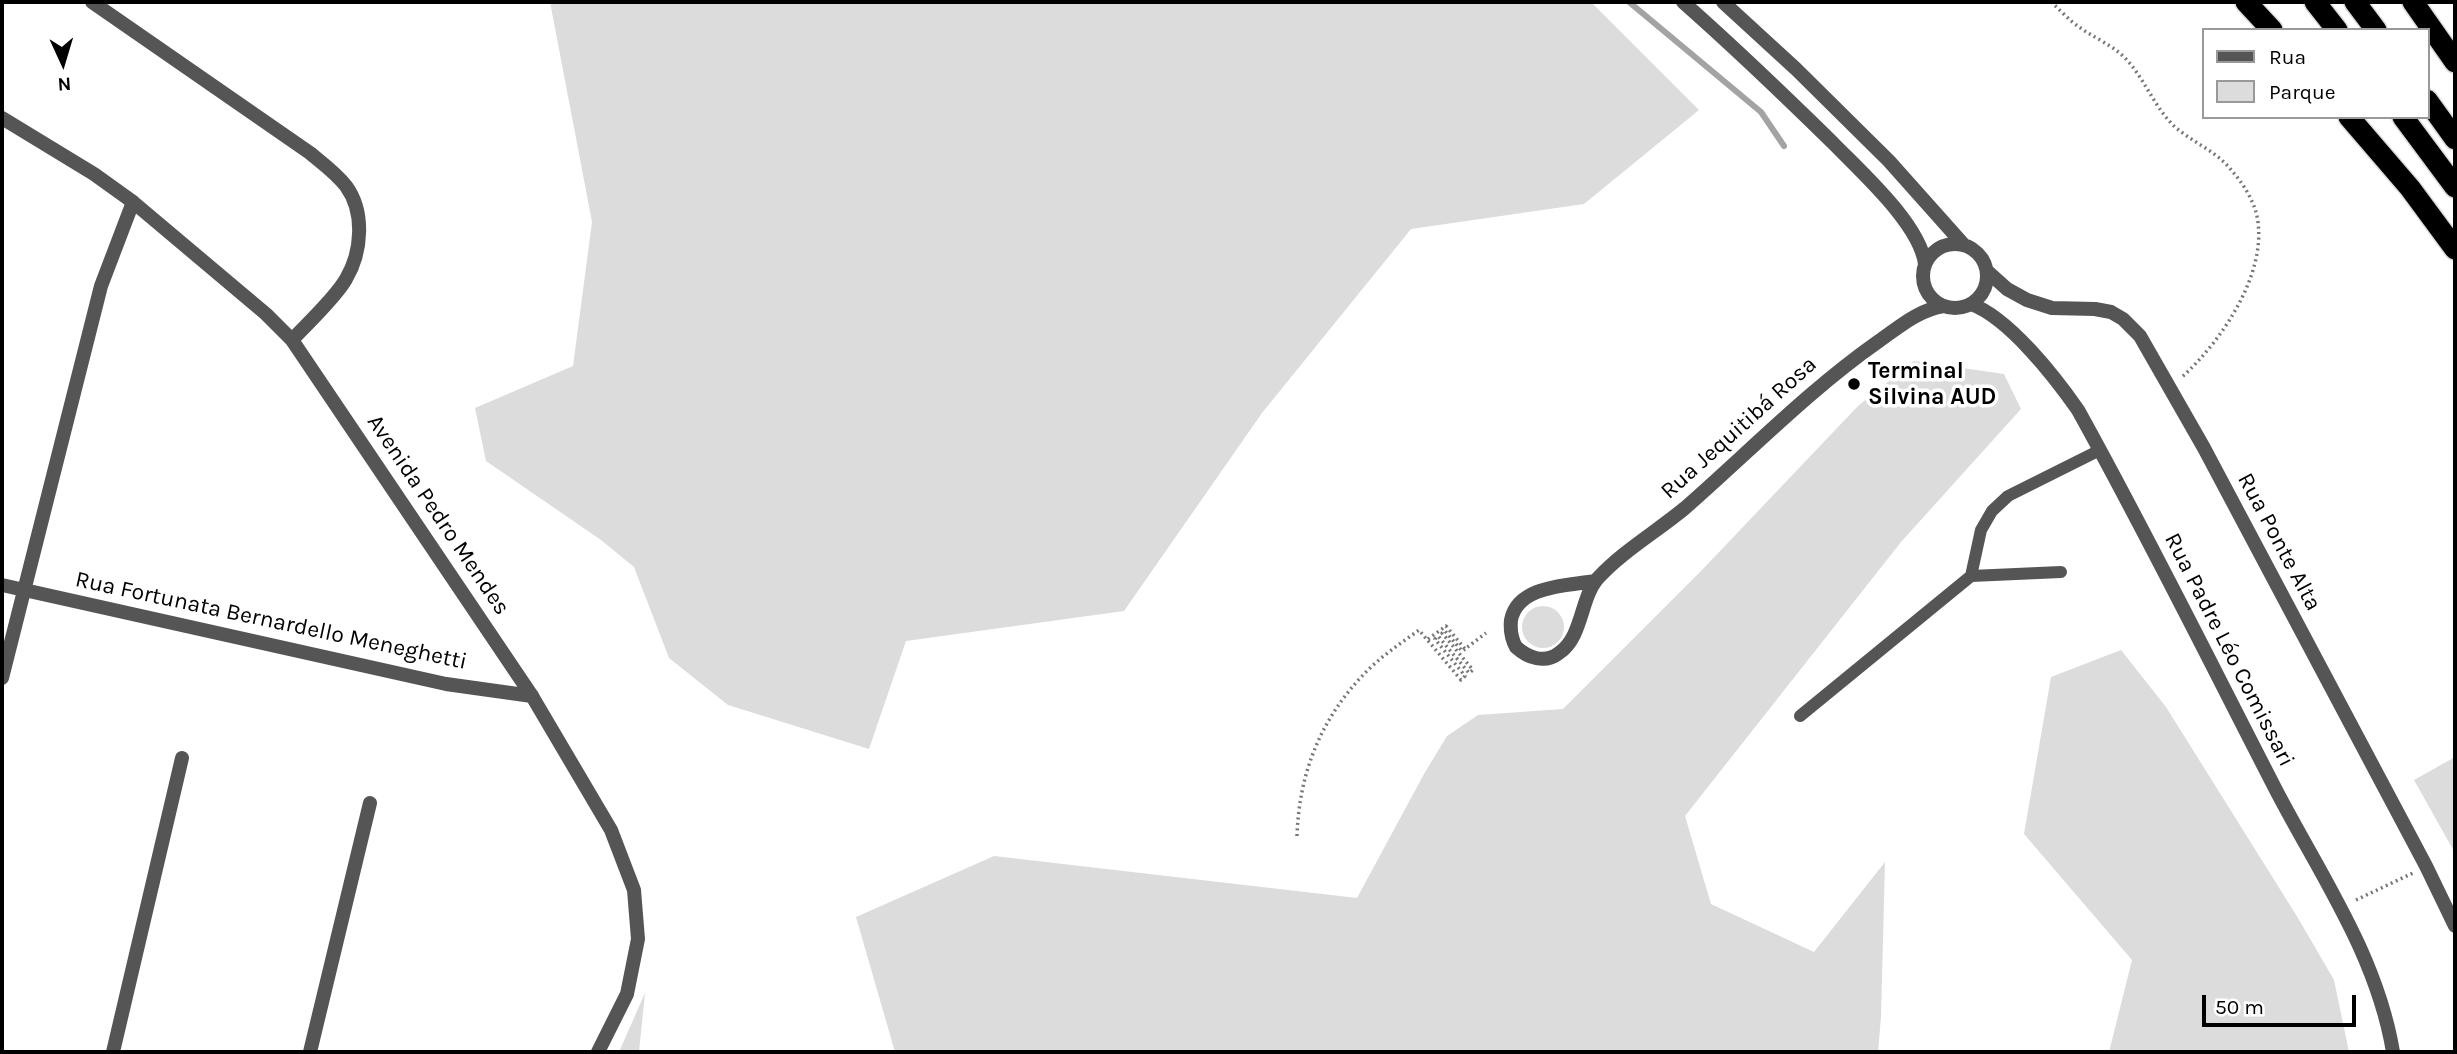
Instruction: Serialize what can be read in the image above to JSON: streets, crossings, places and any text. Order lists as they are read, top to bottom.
{
  "streets": {
    "street": [
      "Rua Jequitibá Rosa",
      "Avenida Pedro Mendes",
      "Rua Ponte Alta",
      "Rua Fortunata Bernardello Meneghetti",
      "Rua Padre Léo Comissari"
    ]
  },
  "crossings": [
    ["Rua Jequitibá Rosa", "Rua Ponte Alta"],
    ["Rua Jequitibá Rosa", "Rua Padre Léo Comissari"],
    ["Avenida Pedro Mendes", "Rua Fortunata Bernardello Meneghetti"],
    ["Rua Ponte Alta", "Rua Padre Léo Comissari"]
  ],
  "places": ["Terminal Silvina AUD"],
  "legend": ["Rua", "Parque"],
  "scale_bar": "50 m",
  "north": "bottom"
}
